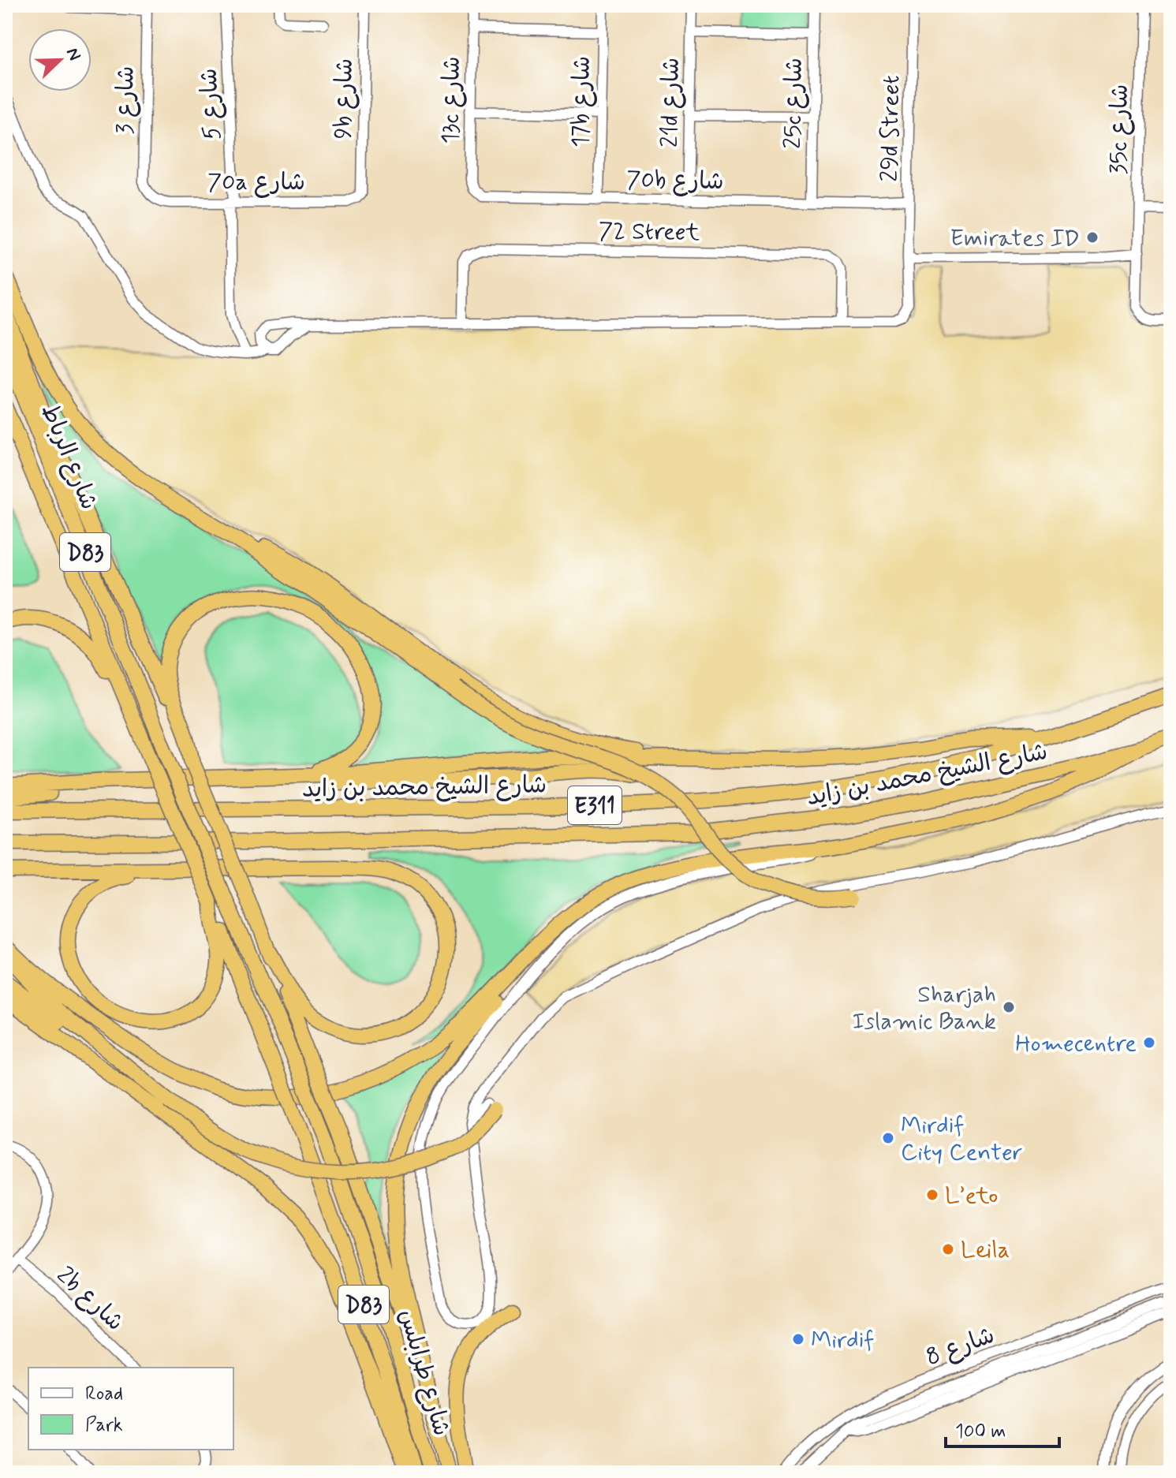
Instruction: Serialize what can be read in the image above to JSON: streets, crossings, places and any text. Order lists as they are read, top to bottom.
{
  "streets": {
    "highway": [
      "شارع الرباط",
      "D83",
      "شارع الشيخ محمد بن زايد",
      "E311",
      "شارع طرابلس"
    ],
    "street": [
      "9b شارع",
      "شارع 3",
      "13c شارع",
      "17b شارع",
      "21d شارع",
      "25c شارع",
      "شارع 5",
      "29d Street",
      "35c شارع",
      "70b شارع",
      "70a شارع",
      "72 Street",
      "2b شارع",
      "شارع 8"
    ]
  },
  "crossings": [
    ["9b شارع", "70a شارع"],
    ["شارع 3", "70a شارع"],
    ["13c شارع", "70b شارع"],
    ["17b شارع", "70b شارع"],
    ["21d شارع", "70b شارع"],
    ["25c شارع", "70b شارع"],
    ["شارع 5", "70a شارع"],
    ["29d Street", "70b شارع"],
    ["29d Street", "72 Street"],
    ["شارع الرباط", "شارع طرابلس"]
  ],
  "places": [
    "Emirates ID",
    "Sharjah Islamic Bank",
    "Homecentre",
    "Mirdif City Center",
    "L’eto",
    "Leila",
    "Mirdif"
  ],
  "legend": ["Road", "Park"],
  "scale_bar": "100 m",
  "north": "top right"
}
